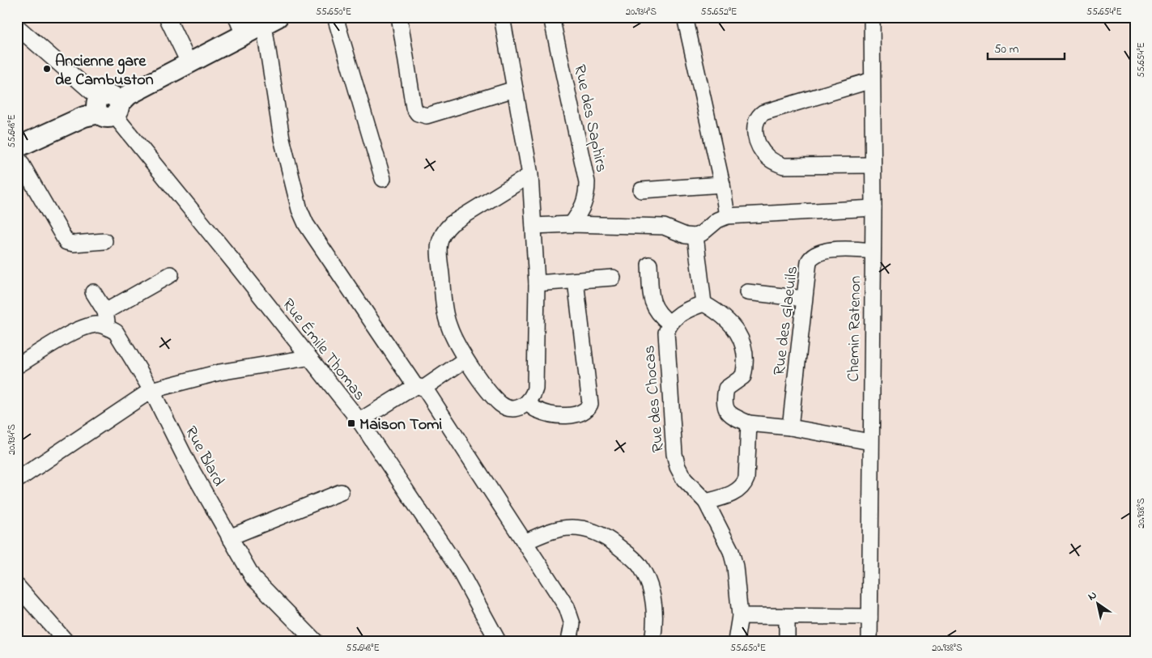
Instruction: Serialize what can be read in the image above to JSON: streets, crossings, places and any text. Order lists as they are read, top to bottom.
{
  "streets": {
    "street": [
      "Rue des Saphirs",
      "Rue des Glaeuils",
      "Chemin Ratenon",
      "Rue Émile Thomas",
      "Rue des Chocas",
      "Rue Blard"
    ]
  },
  "crossings": [
    ["Rue des Glaeuils", "Chemin Ratenon"]
  ],
  "places": {
    "other": ["Ancienne gare de Cambuston"],
    "transit": ["Maison Tomi"]
  },
  "scale_bar": "50 m",
  "north": "top left",
  "coordinates": [
    "55.650°E",
    "20.934°S",
    "55.652°E",
    "55.654°E",
    "55.648°E",
    "20.938°S"
  ]
}
